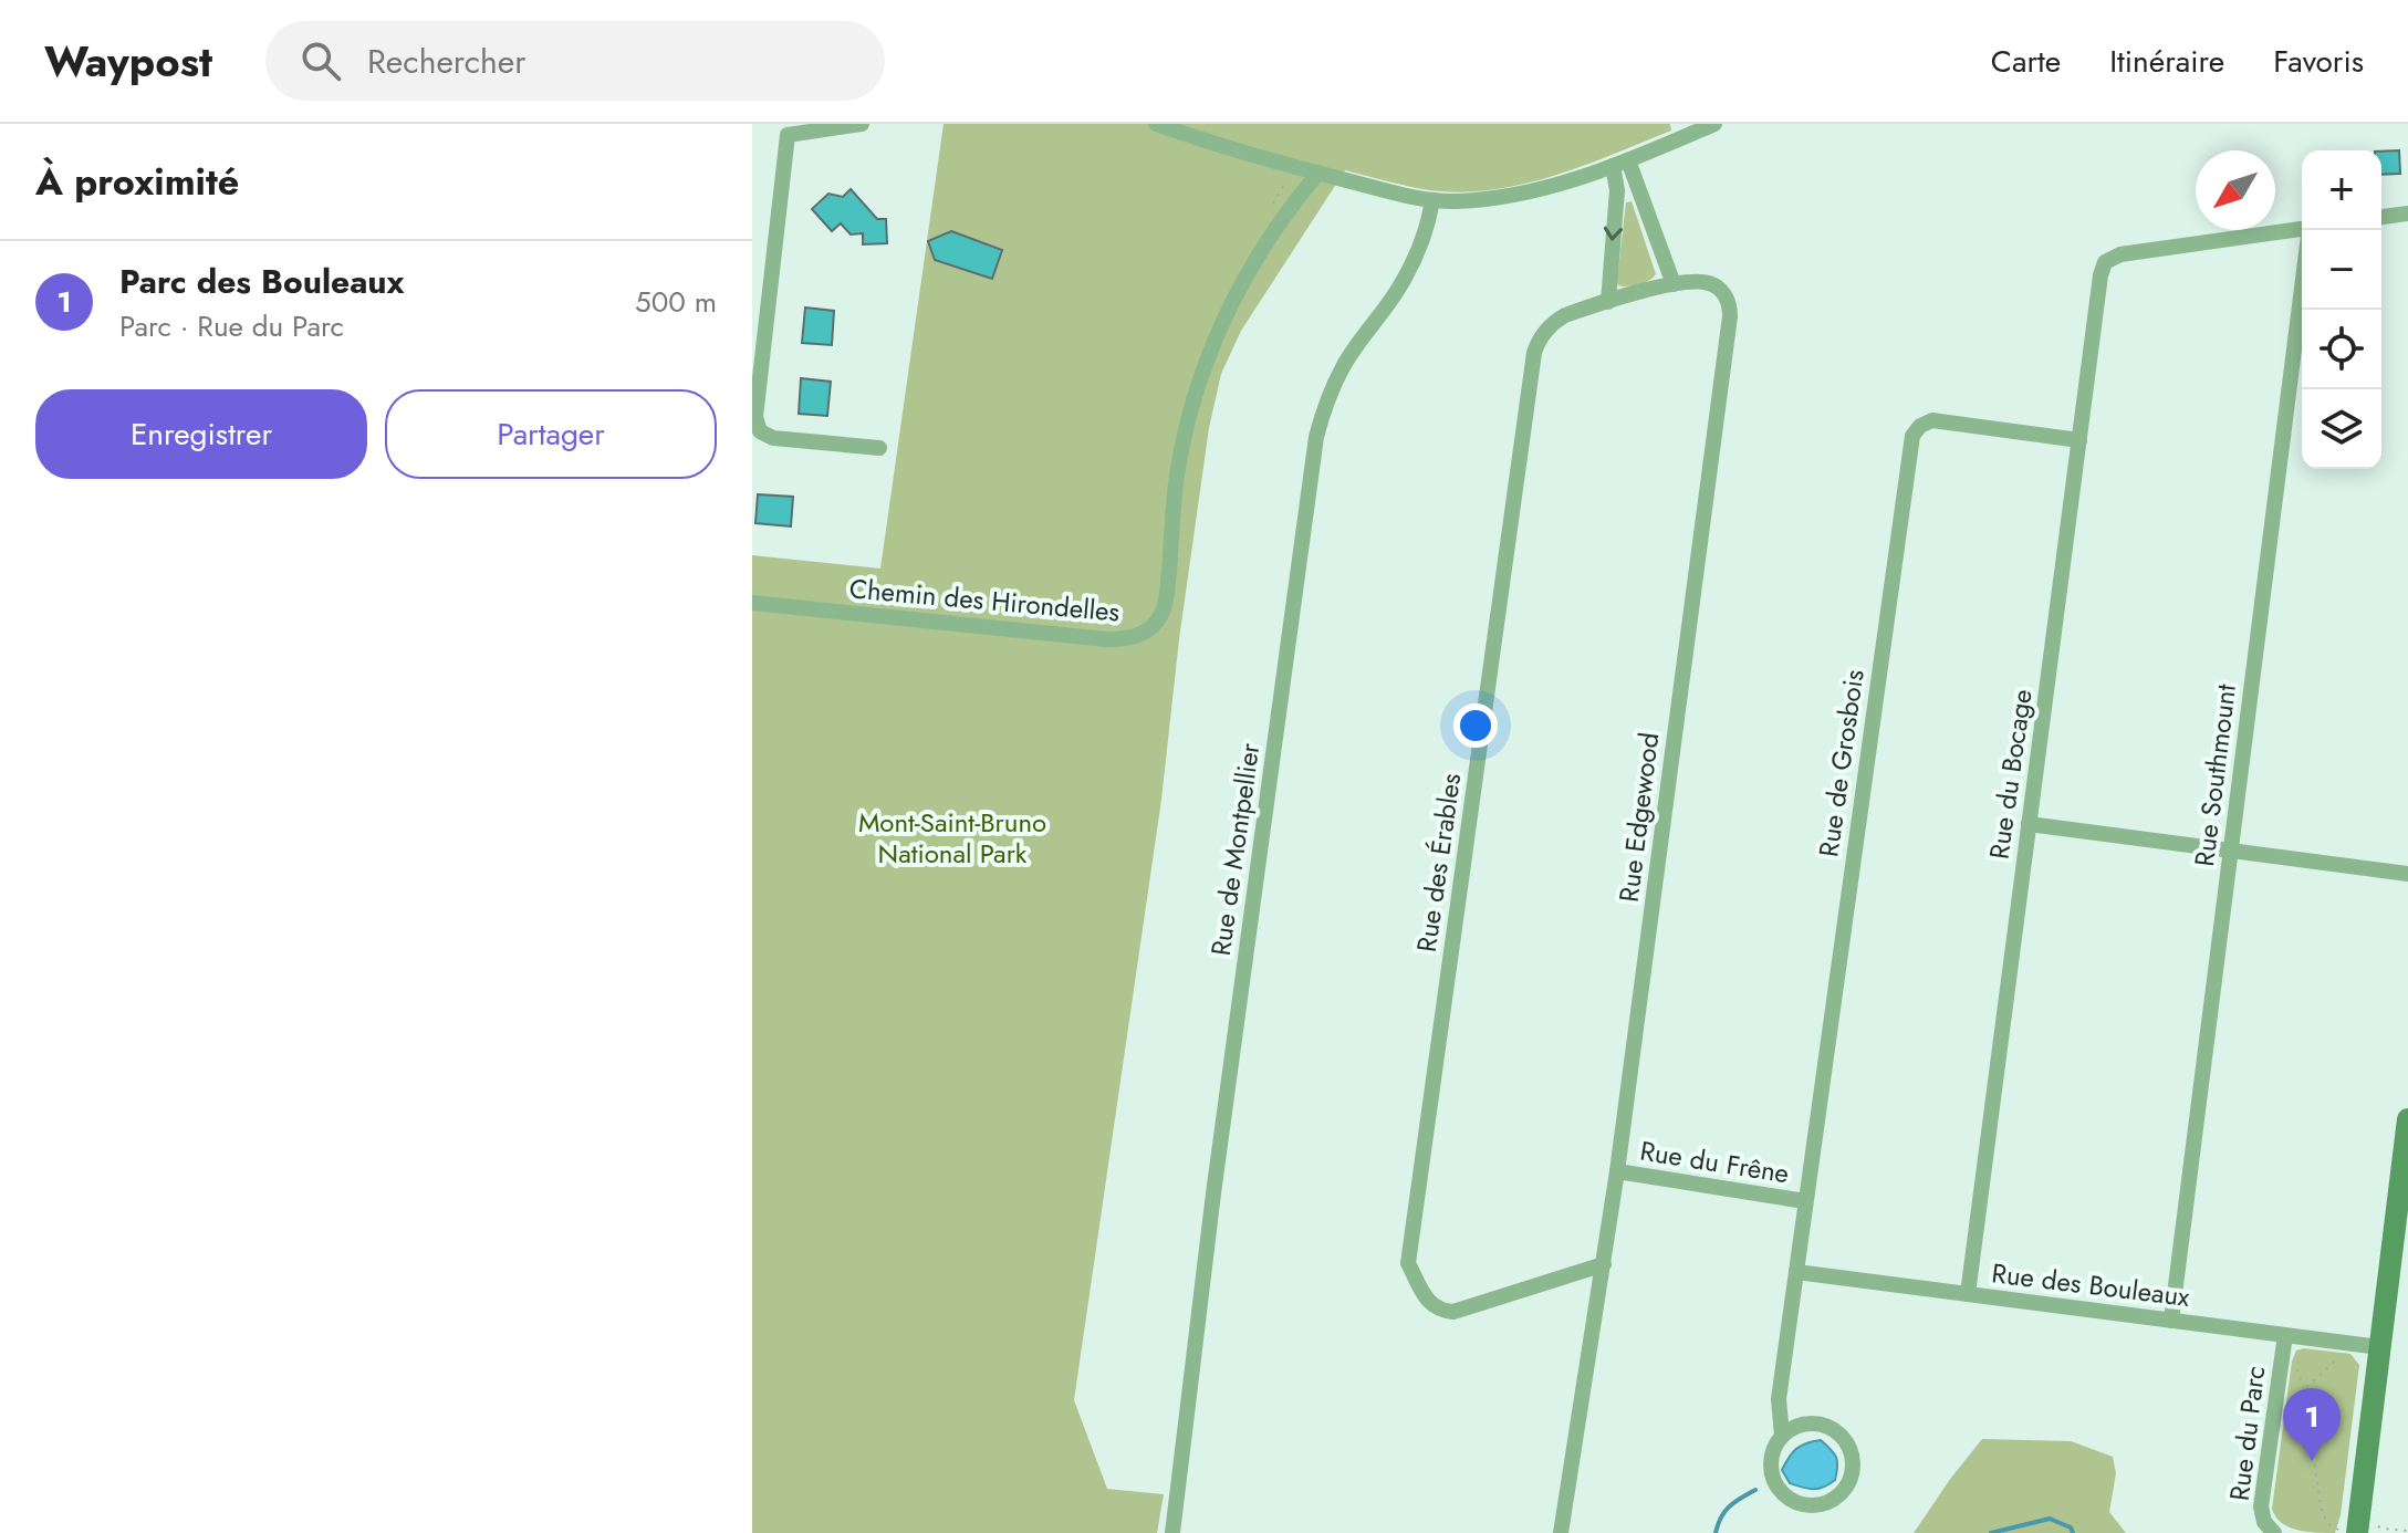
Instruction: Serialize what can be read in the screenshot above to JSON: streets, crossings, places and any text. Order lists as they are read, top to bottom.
{
  "streets": {
    "street": [
      "Chemin des Hirondelles",
      "Rue de Grosbois",
      "Rue du Bocage",
      "Rue Southmount",
      "Rue Edgewood",
      "Rue de Montpellier",
      "Rue des Érables",
      "Rue du Frêne",
      "Rue des Bouleaux",
      "Rue du Parc"
    ]
  },
  "crossings": [
    ["Rue de Grosbois", "Rue du Bocage"],
    ["Rue de Grosbois", "Rue du Frêne"],
    ["Rue de Grosbois", "Rue des Bouleaux"],
    ["Rue du Bocage", "Rue des Bouleaux"],
    ["Rue Southmount", "Rue des Bouleaux"],
    ["Rue Edgewood", "Rue des Érables"],
    ["Rue Edgewood", "Rue du Frêne"],
    ["Rue des Bouleaux", "Rue du Parc"]
  ],
  "parks": ["Mont-Saint-Bruno National Park"],
  "north": "bottom left",
  "page": {
    "header": "Waypost",
    "search": "Rechercher",
    "nav": ["Carte", "Itinéraire", "Favoris"],
    "heading": "À proximité",
    "map_buttons": ["+", "−"],
    "list": [
      {
        "mark": "1",
        "name": "Parc des Bouleaux",
        "note": "Parc · Rue du Parc",
        "value": "500 m"
      }
    ],
    "buttons": ["Enregistrer", "Partager"],
    "pins": "1"
  }
}
